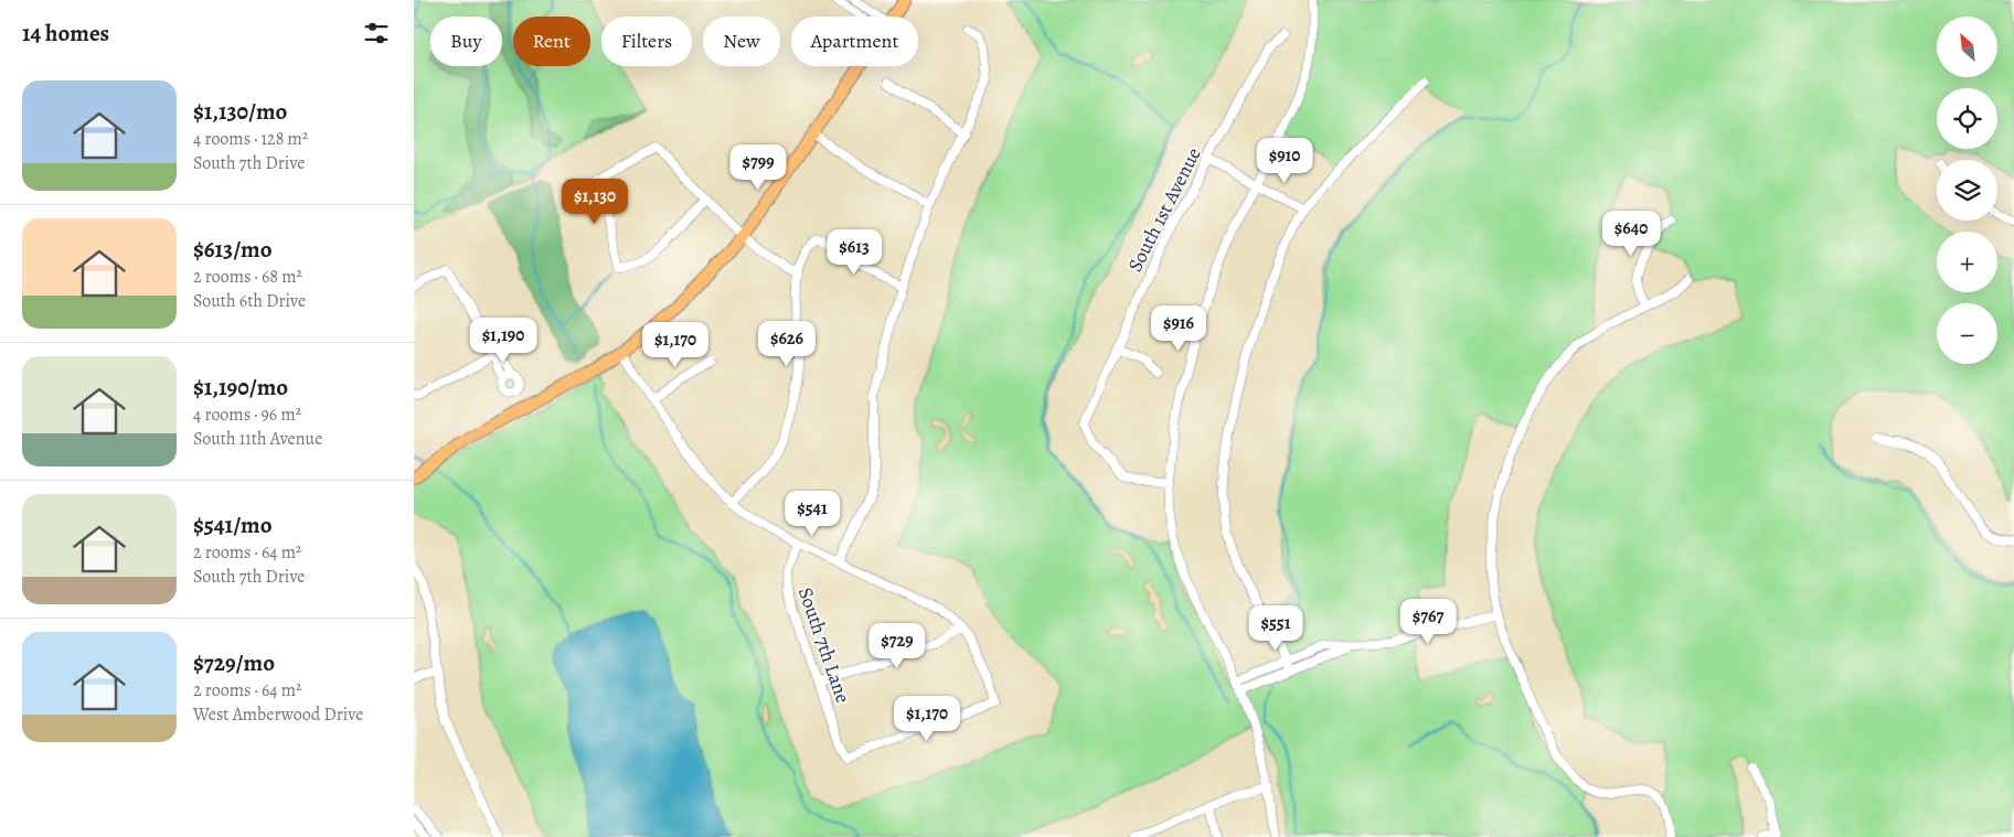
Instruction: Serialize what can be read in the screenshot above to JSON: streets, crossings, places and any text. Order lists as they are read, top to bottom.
{
  "streets": {
    "street": ["South 1st Avenue", "South 7th Lane"]
  },
  "north": "top left",
  "page": {
    "heading": "14 homes",
    "map_buttons": ["+", "−"],
    "chip": [
      "Buy",
      "Rent",
      "Filters",
      "New",
      "Apartment"
    ],
    "list": [
      {
        "name": "$1,130/mo",
        "note": "4 rooms · 128 m² · South 7th Drive"
      },
      {
        "name": "$613/mo",
        "note": "2 rooms · 68 m² · South 6th Drive"
      },
      {
        "name": "$1,190/mo",
        "note": "4 rooms · 96 m² · South 11th Avenue"
      },
      {
        "name": "$541/mo",
        "note": "2 rooms · 64 m² · South 7th Drive"
      },
      {
        "name": "$729/mo",
        "note": "2 rooms · 64 m² · West Amberwood Drive"
      }
    ],
    "price": [
      "$910",
      "$799",
      "$1,130",
      "$640",
      "$613",
      "$916",
      "$1,190",
      "$626",
      "$1,170",
      "$541",
      "$767",
      "$551",
      "$729",
      "$1,170"
    ]
  }
}
